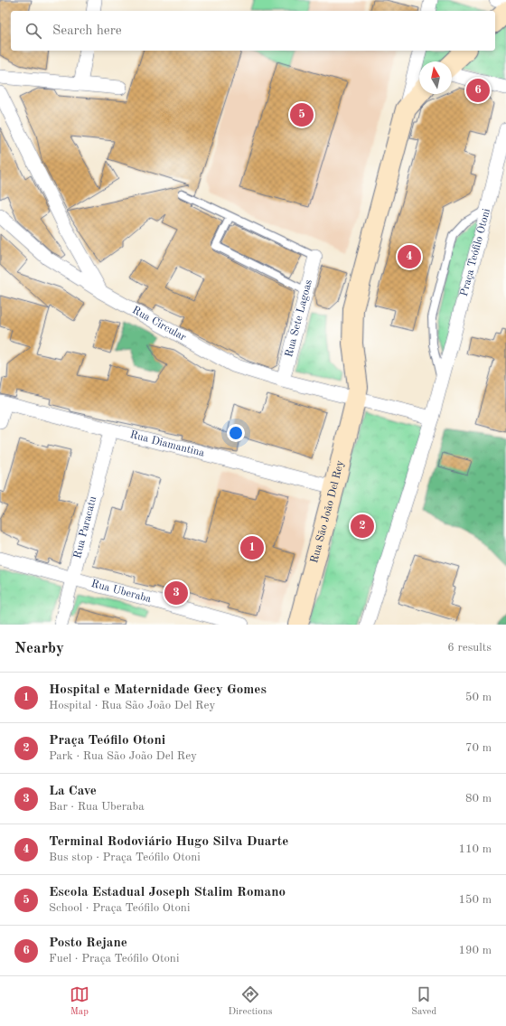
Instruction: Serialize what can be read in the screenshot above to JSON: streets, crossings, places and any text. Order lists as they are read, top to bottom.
{
  "streets": {
    "main road": ["Rua São João Del Rey"],
    "street": [
      "Praça Teófilo Otoni",
      "Rua Sete Lagoas",
      "Rua Circular",
      "Rua Diamantina",
      "Rua Paracatu",
      "Rua Uberaba"
    ]
  },
  "crossings": [
    ["Praça Teófilo Otoni", "Rua Circular"],
    ["Rua Sete Lagoas", "Rua Circular"],
    ["Rua Circular", "Rua São João Del Rey"],
    ["Rua Diamantina", "Rua São João Del Rey"],
    ["Rua Diamantina", "Rua Paracatu"],
    ["Rua Paracatu", "Rua Uberaba"]
  ],
  "north": "top",
  "page": {
    "search": "Search here",
    "pins": [
      "6",
      "5",
      "4",
      "2",
      "1",
      "3"
    ],
    "heading": ["Nearby", "6 results"],
    "list": [
      {
        "mark": "1",
        "name": "Hospital e Maternidade Gecy Gomes",
        "note": "Hospital · Rua São João Del Rey",
        "value": "50 m"
      },
      {
        "mark": "2",
        "name": "Praça Teófilo Otoni",
        "note": "Park · Rua São João Del Rey",
        "value": "70 m"
      },
      {
        "mark": "3",
        "name": "La Cave",
        "note": "Bar · Rua Uberaba",
        "value": "80 m"
      },
      {
        "mark": "4",
        "name": "Terminal Rodoviário Hugo Silva Duarte",
        "note": "Bus stop · Praça Teófilo Otoni",
        "value": "110 m"
      },
      {
        "mark": "5",
        "name": "Escola Estadual Joseph Stalim Romano",
        "note": "School · Praça Teófilo Otoni",
        "value": "150 m"
      },
      {
        "mark": "6",
        "name": "Posto Rejane",
        "note": "Fuel · Praça Teófilo Otoni",
        "value": "190 m"
      }
    ],
    "nav": ["Map", "Directions", "Saved"]
  }
}
